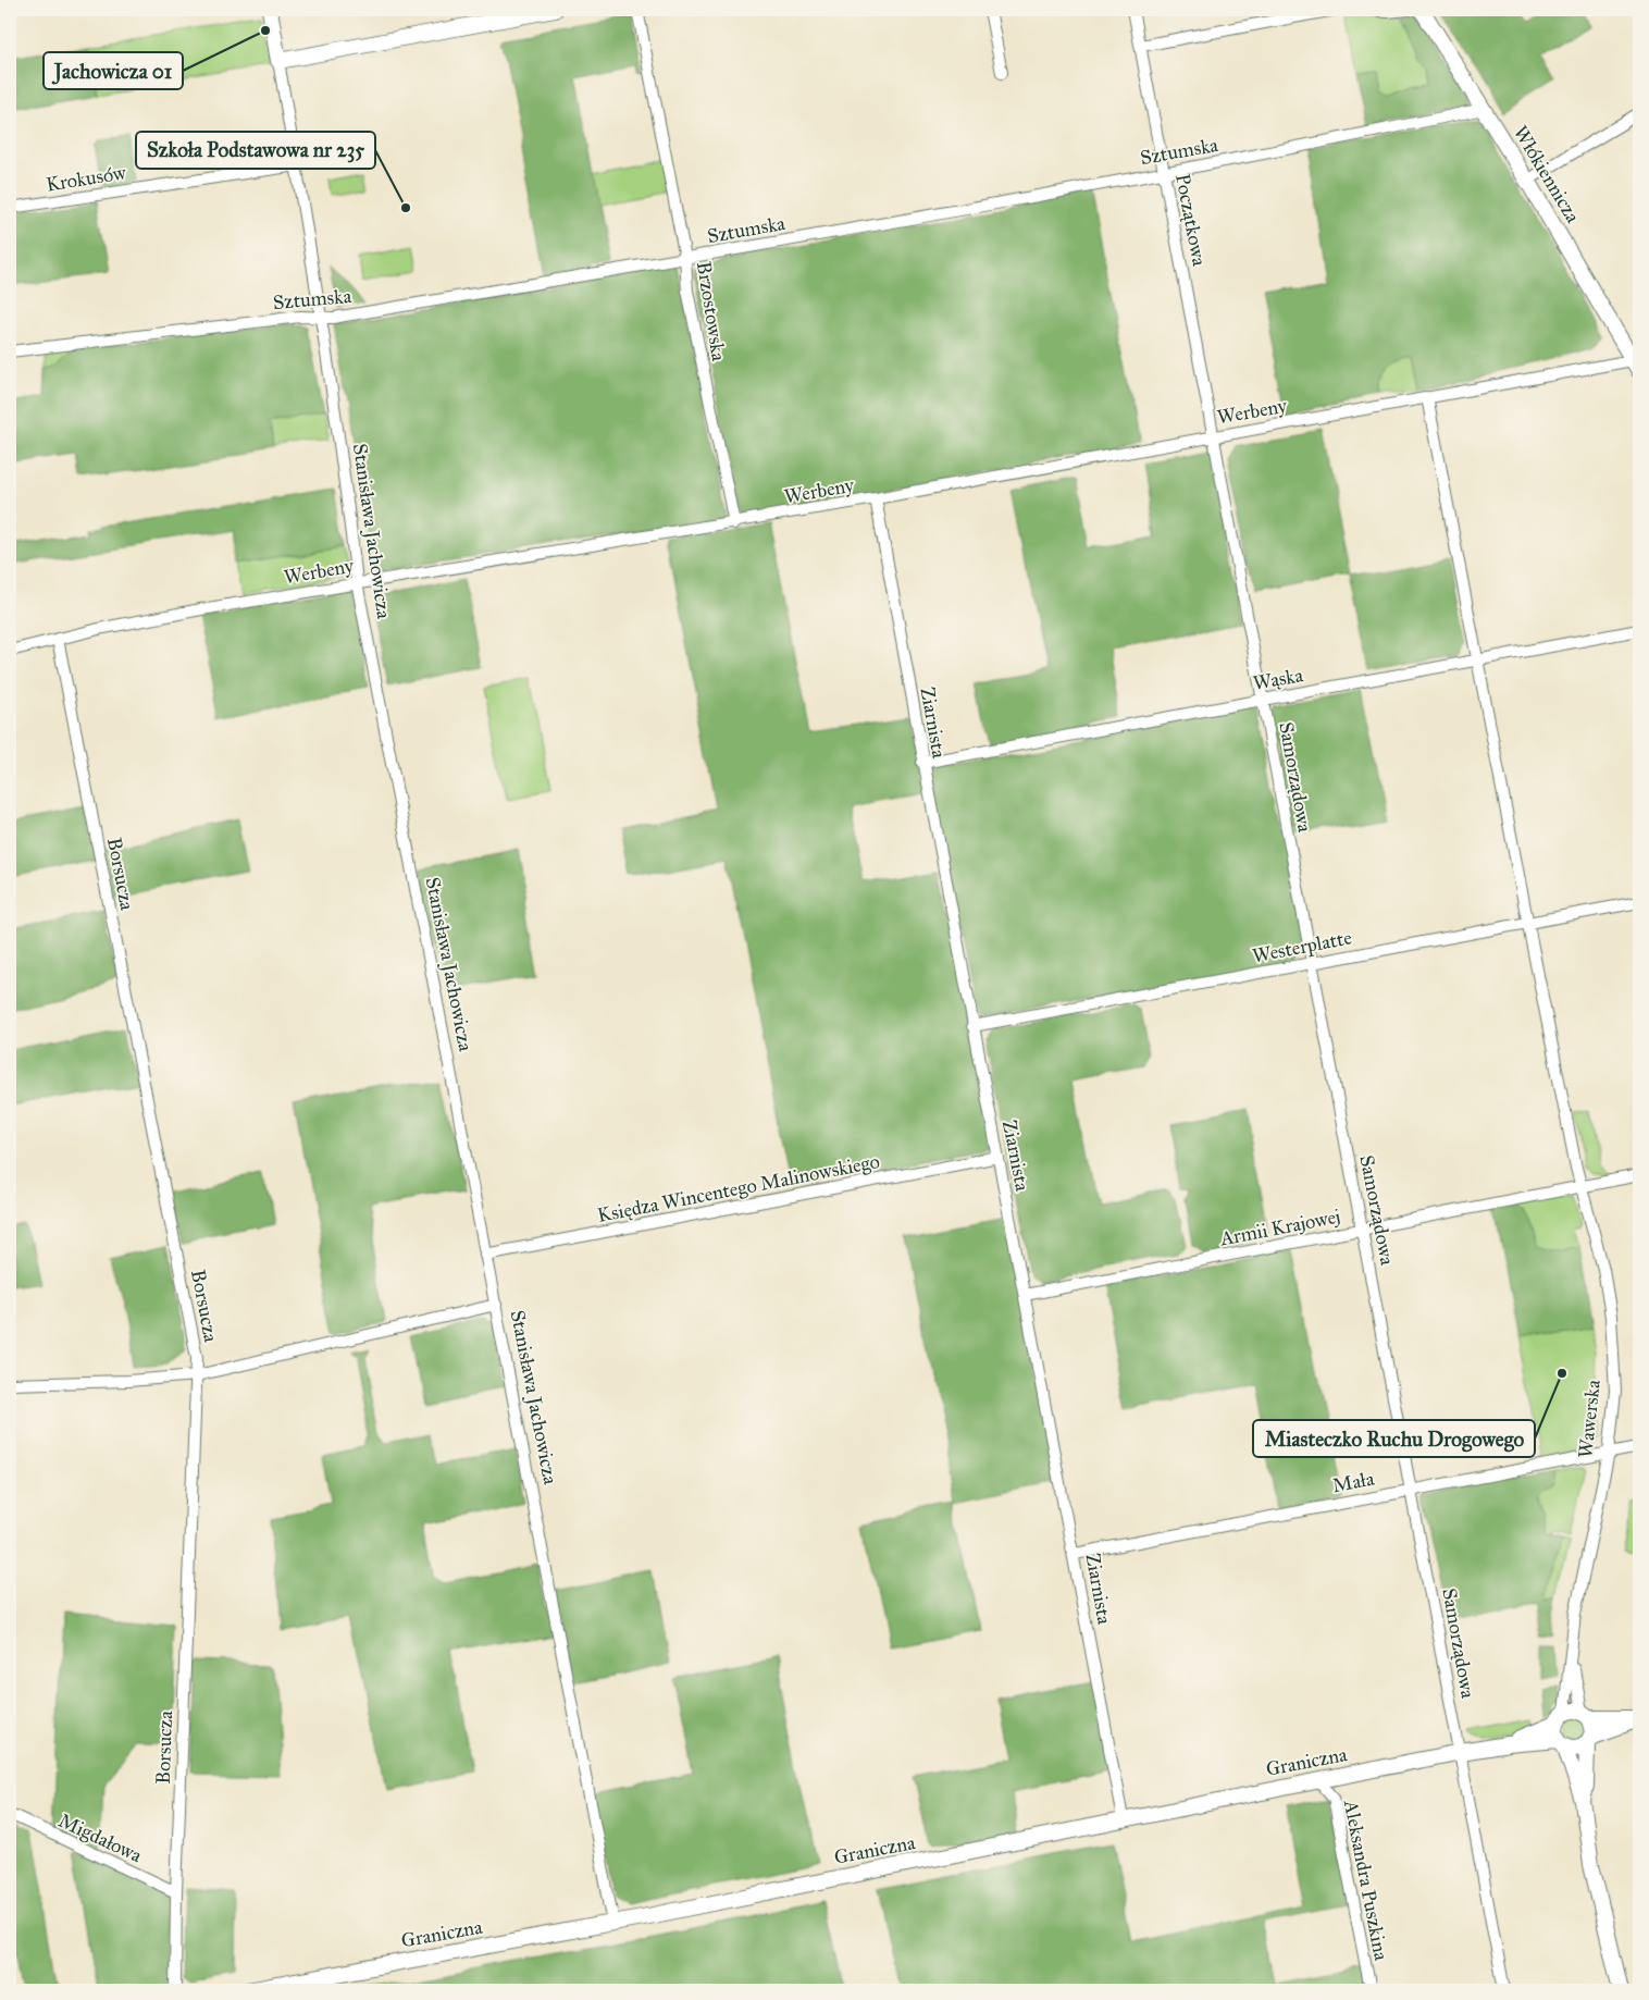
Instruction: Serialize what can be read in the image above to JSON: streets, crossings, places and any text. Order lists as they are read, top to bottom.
{
  "streets": {
    "street": [
      "Sztumska",
      "Włókiennicza",
      "Krokusów",
      "Początkowa",
      "Brzostowska",
      "Werbeny",
      "Stanisława Jachowicza",
      "Wąska",
      "Ziarnista",
      "Samorządowa",
      "Borsucza",
      "Westerplatte",
      "Księdza Wincentego Malinowskiego",
      "Armii Krajowej",
      "Wawerska",
      "Mała",
      "Graniczna",
      "Migdałowa",
      "Aleksandra Puszkina"
    ]
  },
  "crossings": [
    ["Sztumska", "Włókiennicza"],
    ["Sztumska", "Początkowa"],
    ["Sztumska", "Brzostowska"],
    ["Sztumska", "Stanisława Jachowicza"],
    ["Włókiennicza", "Werbeny"],
    ["Krokusów", "Stanisława Jachowicza"],
    ["Początkowa", "Werbeny"],
    ["Początkowa", "Samorządowa"],
    ["Brzostowska", "Werbeny"],
    ["Werbeny", "Stanisława Jachowicza"],
    ["Werbeny", "Ziarnista"],
    ["Werbeny", "Samorządowa"],
    ["Werbeny", "Borsucza"],
    ["Werbeny", "Wawerska"],
    ["Stanisława Jachowicza", "Księdza Wincentego Malinowskiego"],
    ["Stanisława Jachowicza", "Graniczna"],
    ["Wąska", "Ziarnista"],
    ["Wąska", "Samorządowa"],
    ["Wąska", "Wawerska"],
    ["Ziarnista", "Westerplatte"],
    ["Ziarnista", "Księdza Wincentego Malinowskiego"],
    ["Ziarnista", "Armii Krajowej"],
    ["Ziarnista", "Mała"],
    ["Ziarnista", "Graniczna"],
    ["Samorządowa", "Westerplatte"],
    ["Samorządowa", "Armii Krajowej"],
    ["Samorządowa", "Mała"],
    ["Samorządowa", "Graniczna"],
    ["Borsucza", "Migdałowa"],
    ["Westerplatte", "Wawerska"],
    ["Armii Krajowej", "Wawerska"],
    ["Wawerska", "Mała"],
    ["Wawerska", "Graniczna"],
    ["Graniczna", "Aleksandra Puszkina"]
  ],
  "places": ["Jachowicza 01", "Szkoła Podstawowa nr 235", "Miasteczko Ruchu Drogowego"]
}
